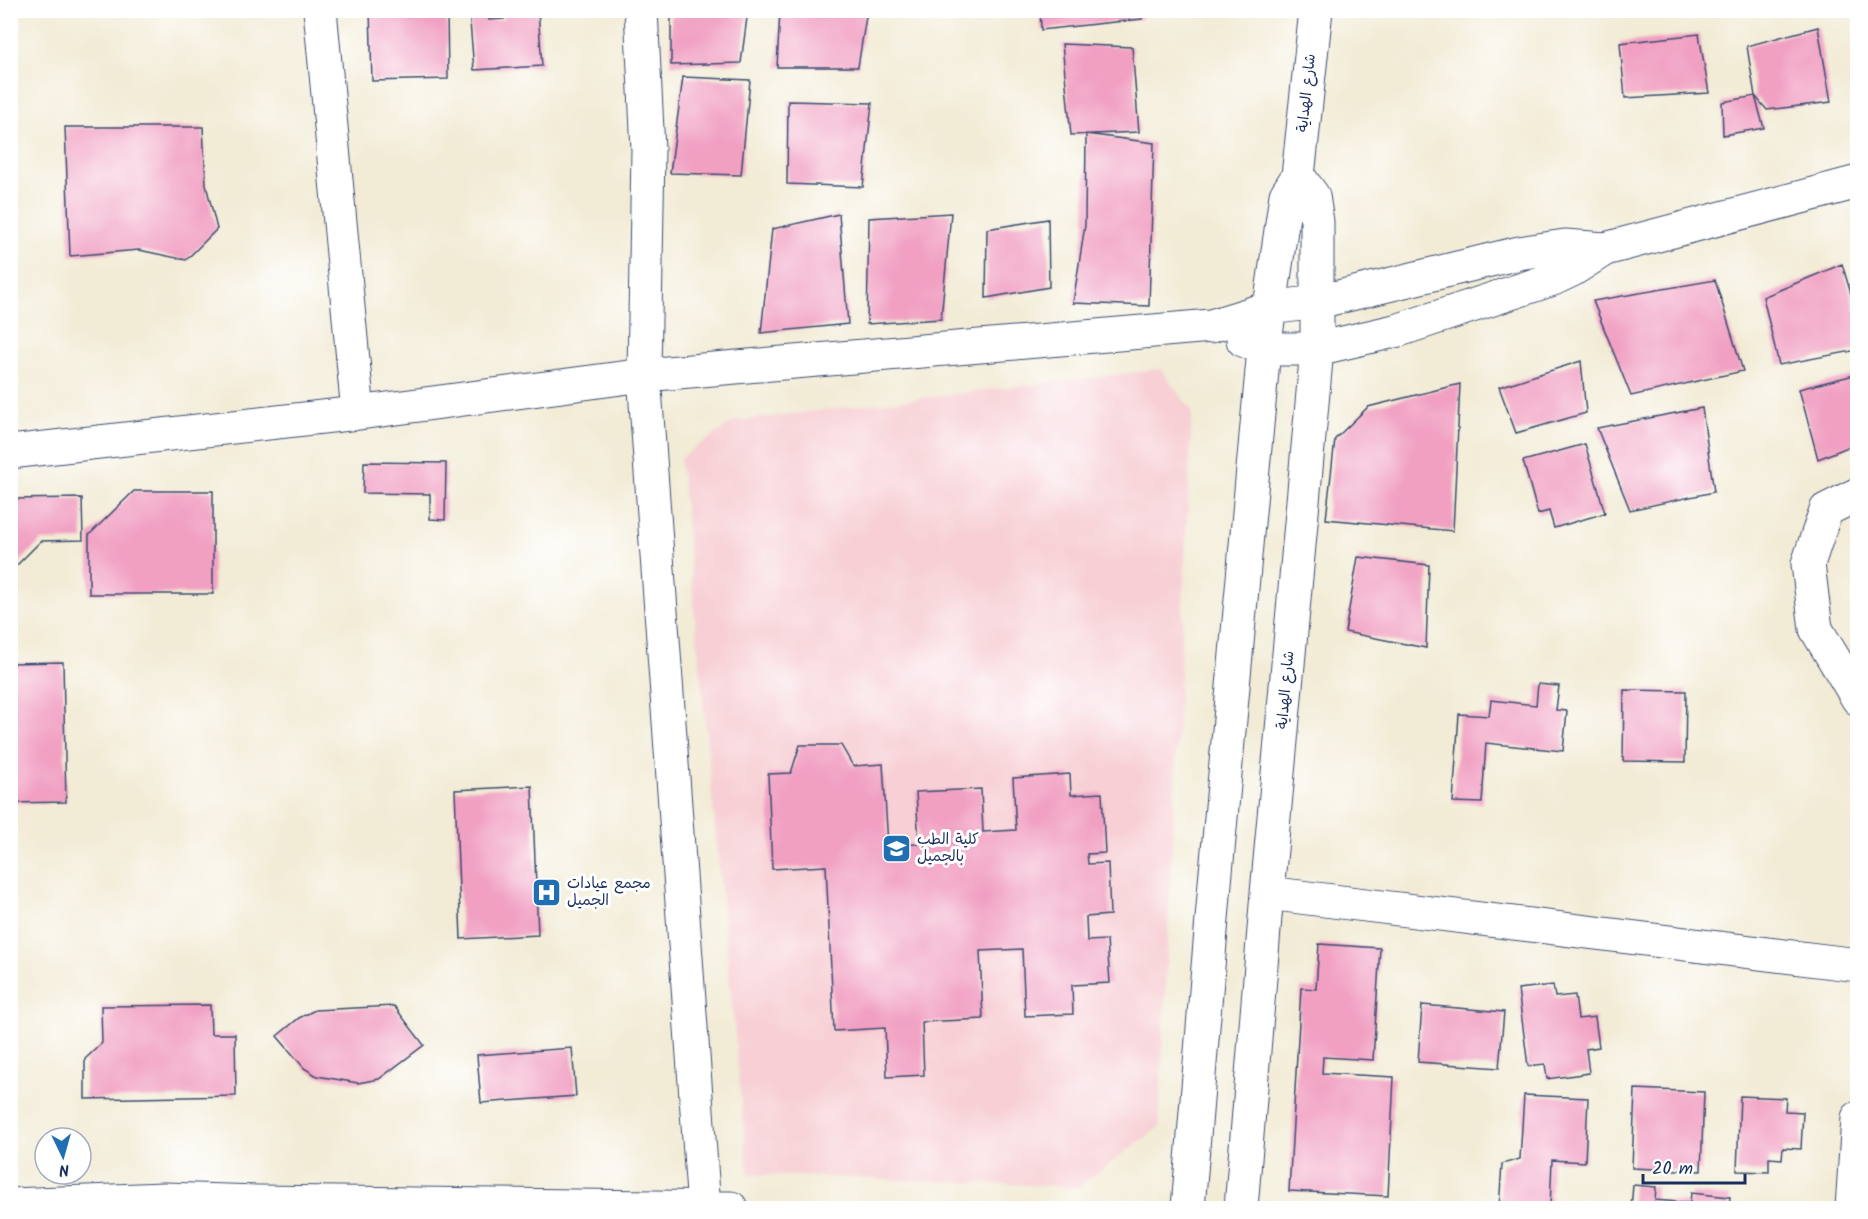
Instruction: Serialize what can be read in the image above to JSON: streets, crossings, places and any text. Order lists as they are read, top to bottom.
{
  "streets": {
    "street": ["شارع الهداية"]
  },
  "places": {
    "school or university": ["كلية الطب بالجميل"],
    "hospital": ["مجمع عيادات الجميل"]
  },
  "scale_bar": "20 m",
  "north": "bottom"
}
